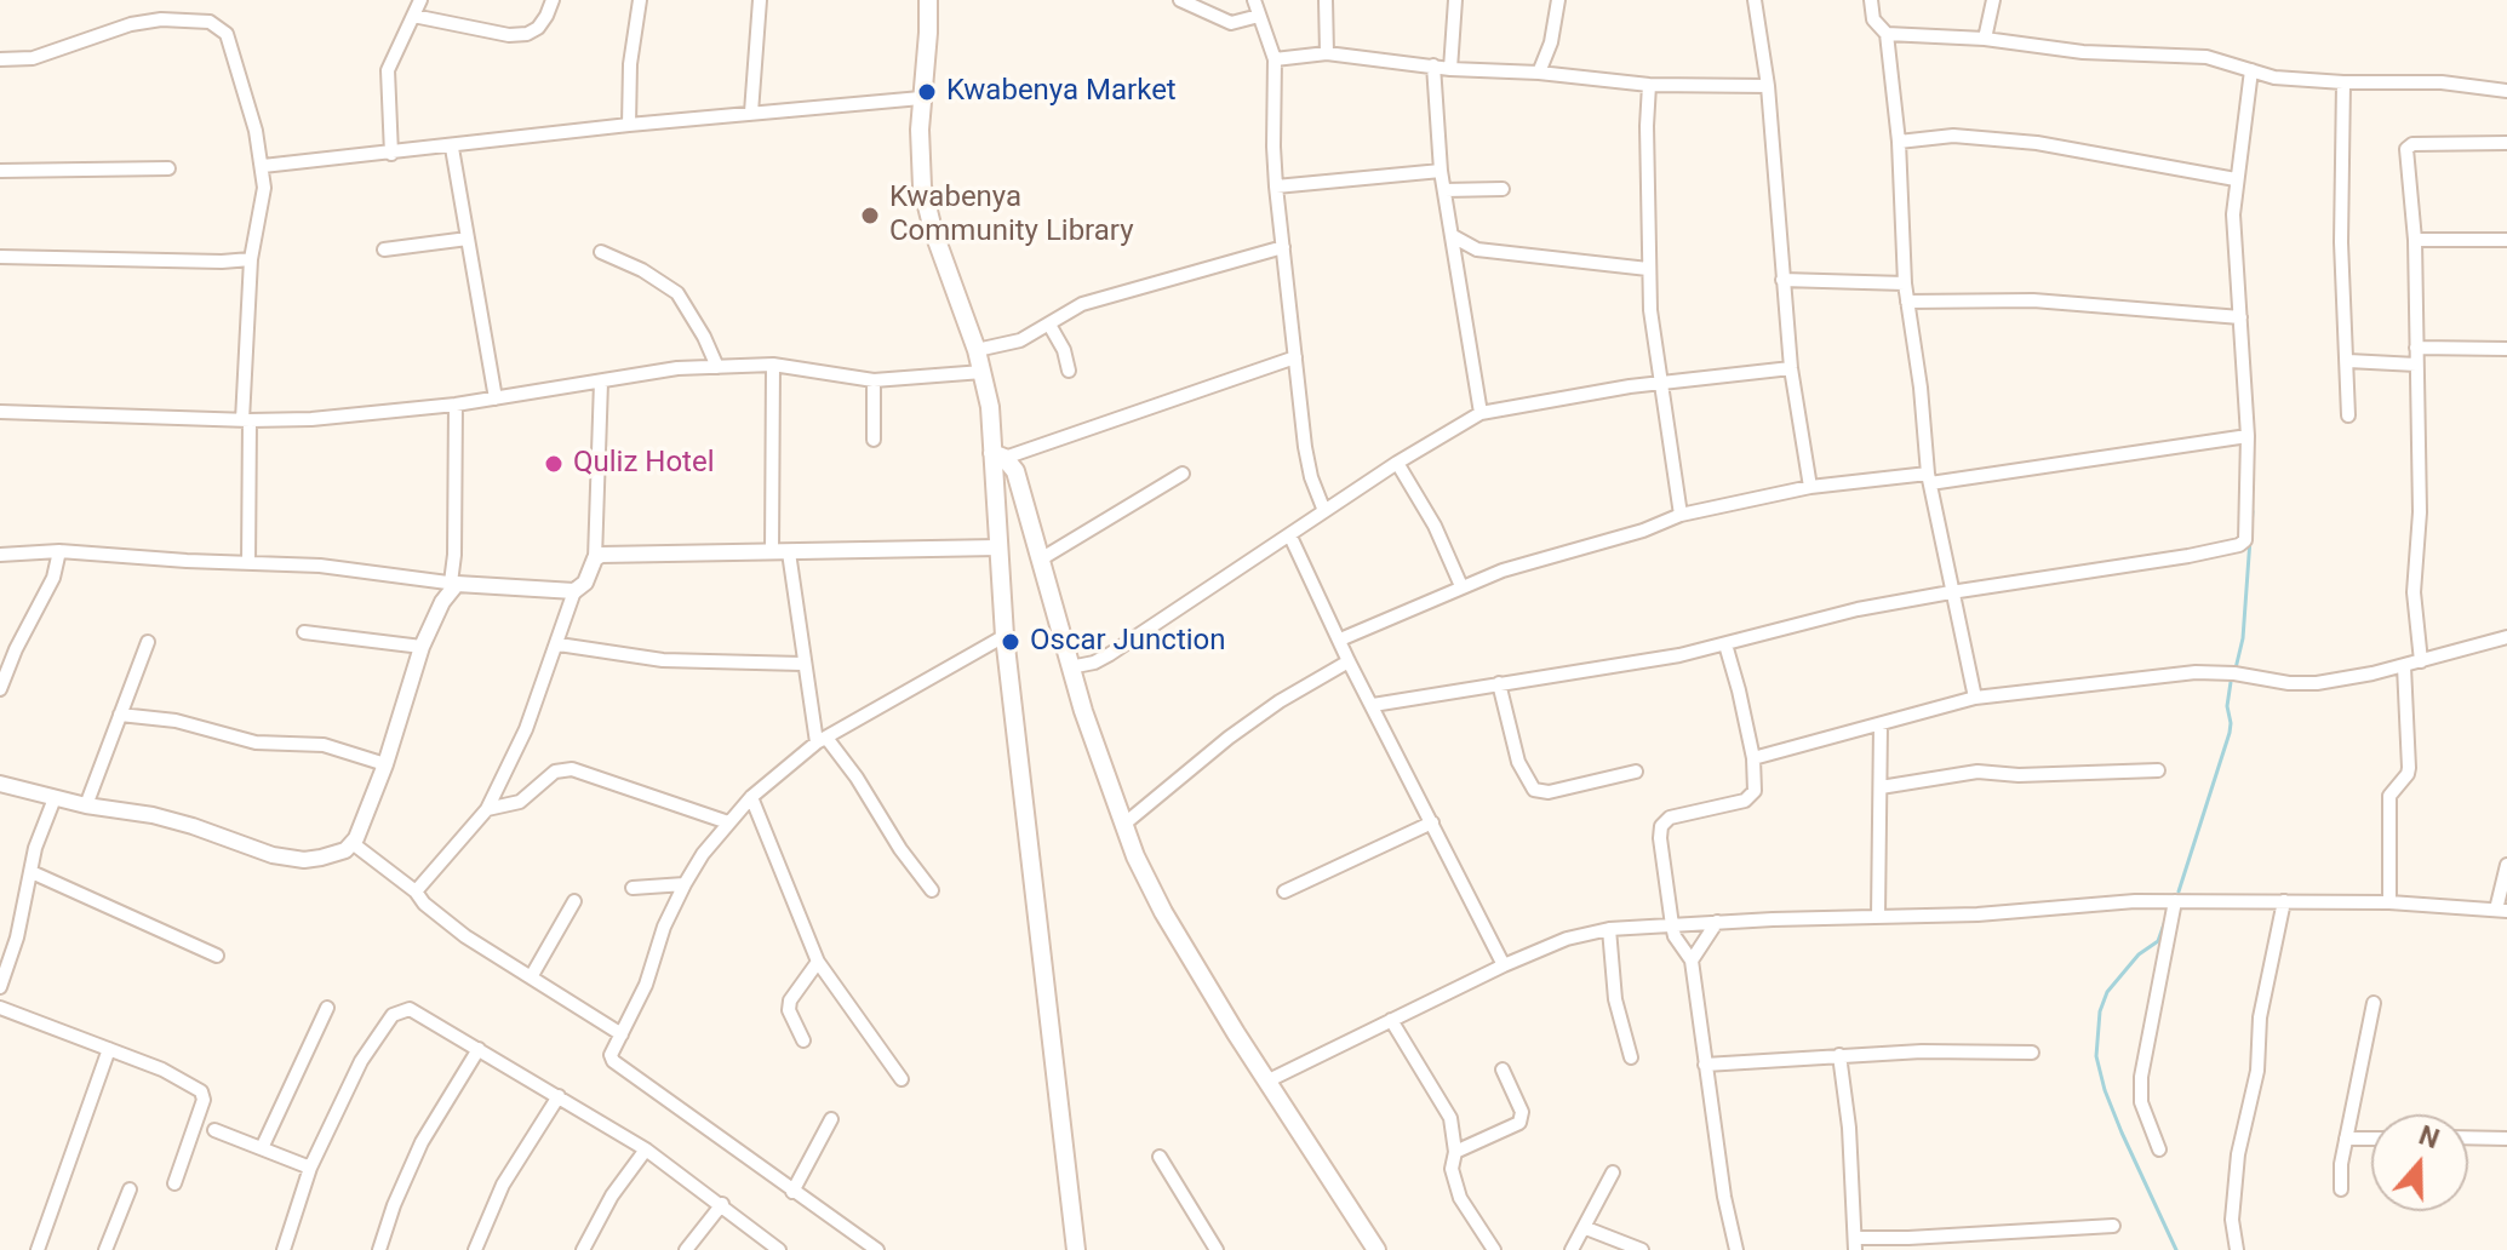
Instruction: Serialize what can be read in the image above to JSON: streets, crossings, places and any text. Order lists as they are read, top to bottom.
{
  "places": [
    "Kwabenya Market",
    "Kwabenya Community Library",
    "Quliz Hotel",
    "Oscar Junction"
  ],
  "north": "top"
}
